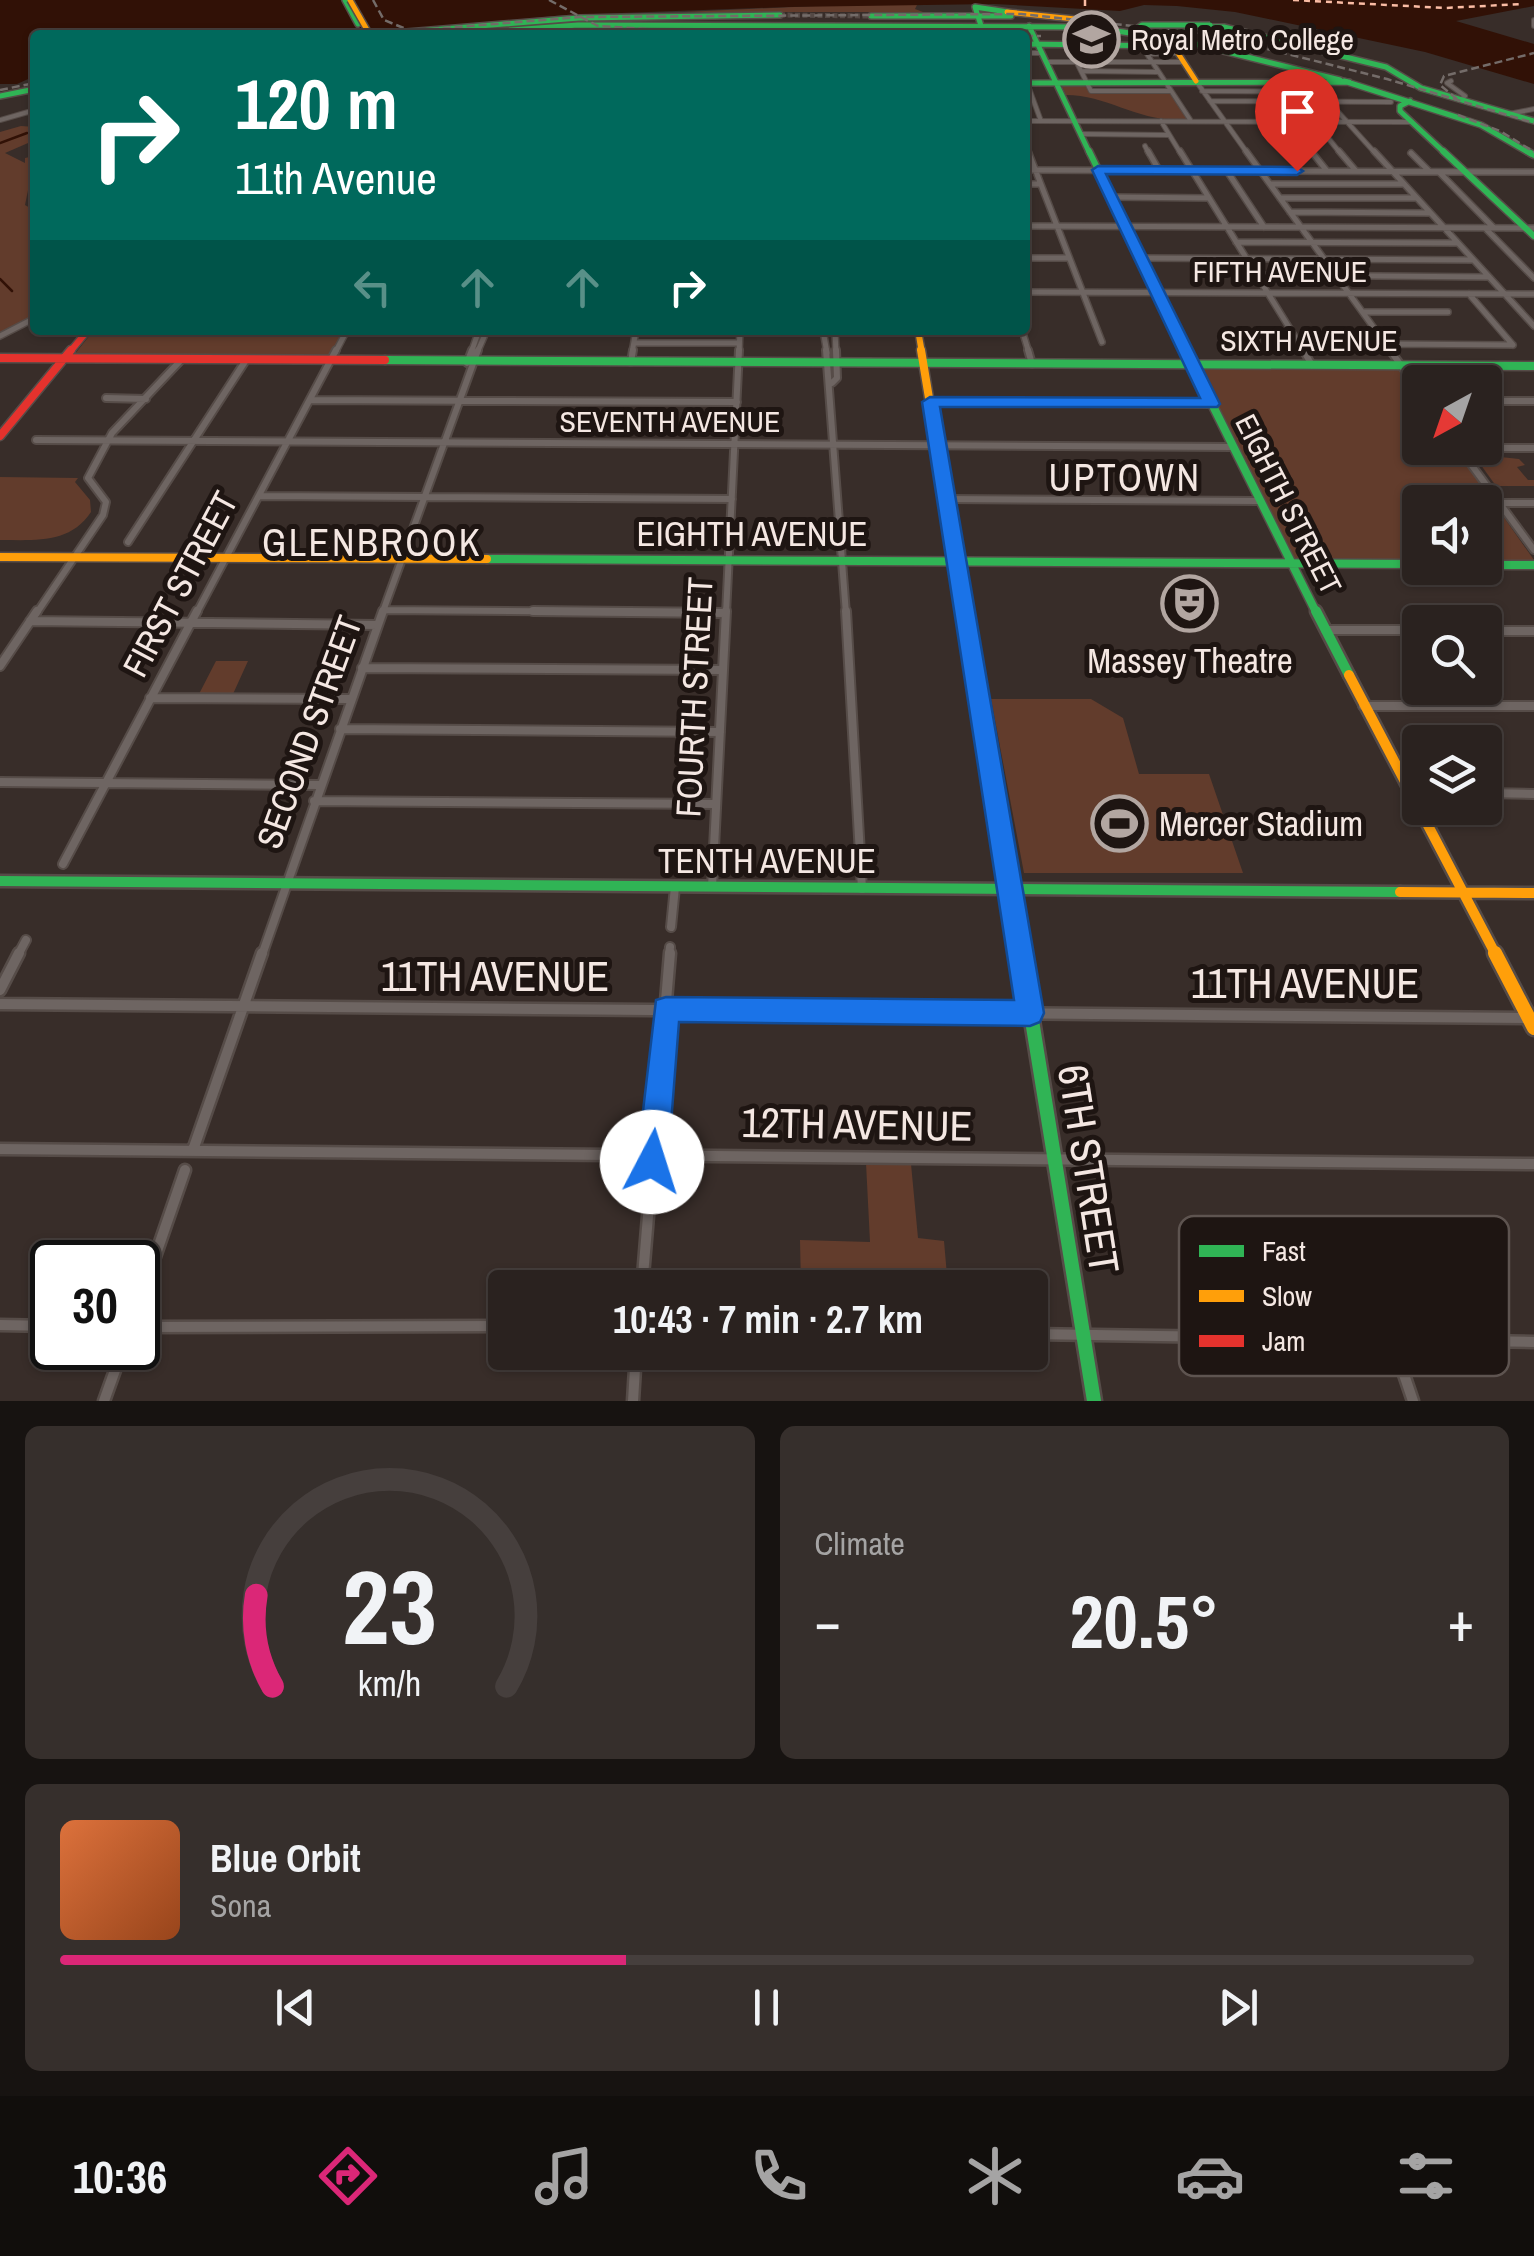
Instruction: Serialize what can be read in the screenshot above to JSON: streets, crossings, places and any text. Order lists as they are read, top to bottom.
{
  "streets": {
    "street": [
      "FIFTH AVENUE",
      "SIXTH AVENUE",
      "SEVENTH AVENUE",
      "EIGHTH STREET",
      "EIGHTH AVENUE",
      "FIRST STREET",
      "FOURTH STREET",
      "SECOND STREET",
      "TENTH AVENUE",
      "11TH AVENUE",
      "12TH AVENUE",
      "6TH STREET"
    ]
  },
  "crossings": [
    ["FIFTH AVENUE", "EIGHTH STREET"],
    ["SIXTH AVENUE", "EIGHTH STREET"],
    ["SIXTH AVENUE", "FIRST STREET"],
    ["SIXTH AVENUE", "FOURTH STREET"],
    ["SIXTH AVENUE", "SECOND STREET"],
    ["SIXTH AVENUE", "6TH STREET"],
    ["SEVENTH AVENUE", "EIGHTH STREET"],
    ["SEVENTH AVENUE", "FIRST STREET"],
    ["SEVENTH AVENUE", "FOURTH STREET"],
    ["SEVENTH AVENUE", "SECOND STREET"],
    ["SEVENTH AVENUE", "6TH STREET"],
    ["EIGHTH STREET", "EIGHTH AVENUE"],
    ["EIGHTH STREET", "TENTH AVENUE"],
    ["EIGHTH STREET", "11TH AVENUE"],
    ["EIGHTH AVENUE", "FIRST STREET"],
    ["EIGHTH AVENUE", "FOURTH STREET"],
    ["EIGHTH AVENUE", "SECOND STREET"],
    ["EIGHTH AVENUE", "6TH STREET"],
    ["FOURTH STREET", "TENTH AVENUE"],
    ["SECOND STREET", "TENTH AVENUE"],
    ["SECOND STREET", "11TH AVENUE"],
    ["SECOND STREET", "12TH AVENUE"],
    ["TENTH AVENUE", "6TH STREET"],
    ["11TH AVENUE", "6TH STREET"],
    ["12TH AVENUE", "6TH STREET"]
  ],
  "districts": ["UPTOWN", "GLENBROOK"],
  "places": {
    "school or university": ["Royal Metro College"],
    "theatre": ["Massey Theatre"],
    "sports": ["Mercer Stadium"]
  },
  "legend": ["Fast", "Slow", "Jam"],
  "north": "bottom left",
  "page": {
    "turn": ["120 m", "11th Avenue"],
    "limit": "30",
    "trip": "10:43 · 7 min · 2.7 km",
    "tile": "Climate",
    "heat": ["−", "20.5°", "+"],
    "song": ["Blue Orbit", "Sona"],
    "tabs": "10:36",
    "gauge": ["23", "km/h"]
  }
}
